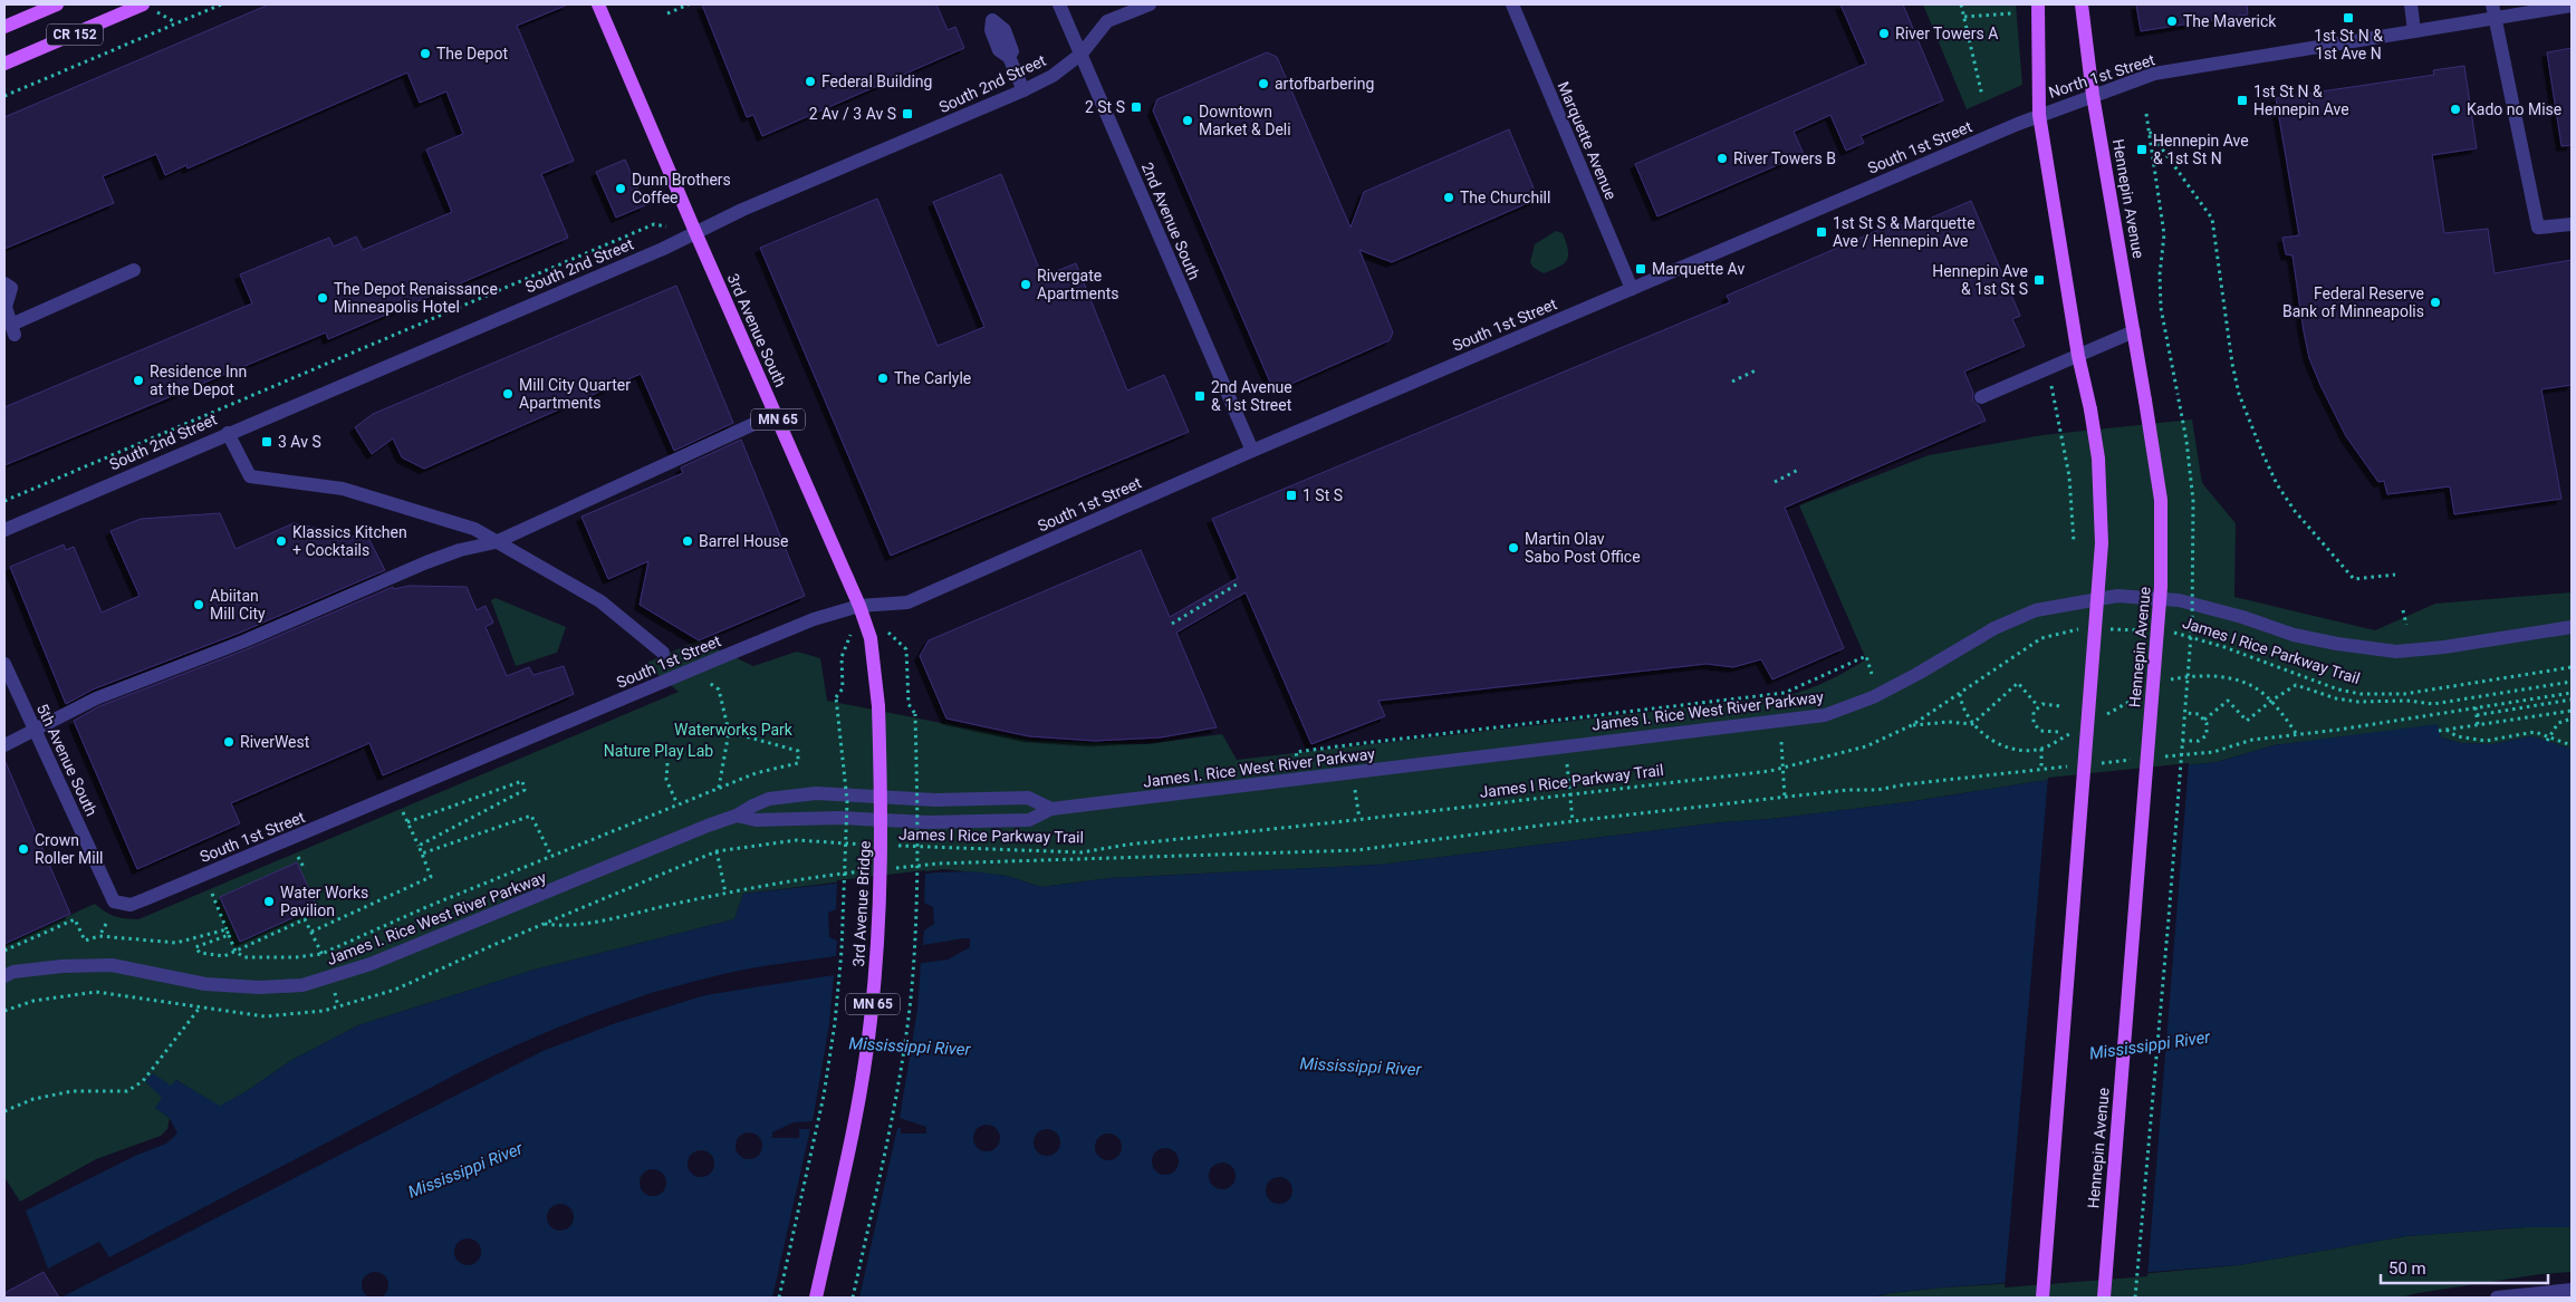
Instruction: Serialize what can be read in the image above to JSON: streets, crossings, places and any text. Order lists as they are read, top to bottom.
{
  "streets": {
    "main road": [
      "CR 152",
      "Hennepin Avenue",
      "3rd Avenue South",
      "MN 65",
      "3rd Avenue Bridge"
    ],
    "street": [
      "North 1st Street",
      "South 2nd Street",
      "Marquette Avenue",
      "South 1st Street",
      "2nd Avenue South",
      "James I. Rice West River Parkway",
      "5th Avenue South"
    ],
    "path": ["James I Rice Parkway Trail"]
  },
  "crossings": [
    ["North 1st Street", "South 1st Street"],
    ["North 1st Street", "Hennepin Avenue"],
    ["South 2nd Street", "2nd Avenue South"],
    ["South 2nd Street", "3rd Avenue South"],
    ["Marquette Avenue", "South 1st Street"],
    ["South 1st Street", "2nd Avenue South"],
    ["South 1st Street", "3rd Avenue South"],
    ["South 1st Street", "5th Avenue South"],
    ["3rd Avenue South", "3rd Avenue Bridge"]
  ],
  "water": ["Mississippi River"],
  "parks": ["Waterworks Park", "Nature Play Lab"],
  "places": {
    "transit": [
      "1st St N & 1st Ave N",
      "1st St N & Hennepin Ave",
      "2 St S",
      "2 Av / 3 Av S",
      "Hennepin Ave & 1st St N",
      "1st St S & Marquette Ave / Hennepin Ave",
      "Marquette Av",
      "Hennepin Ave & 1st St S",
      "2nd Avenue & 1st Street",
      "3 Av S",
      "1 St S"
    ],
    "other": [
      "The Maverick",
      "River Towers A",
      "The Depot",
      "Federal Building",
      "artofbarbering",
      "Kado no Mise",
      "Downtown Market & Deli",
      "River Towers B",
      "Dunn Brothers Coffee",
      "The Churchill",
      "Rivergate Apartments",
      "The Depot Renaissance Minneapolis Hotel",
      "Federal Reserve Bank of Minneapolis",
      "The Carlyle",
      "Residence Inn at the Depot",
      "Mill City Quarter Apartments",
      "Klassics Kitchen + Cocktails",
      "Barrel House",
      "Martin Olav Sabo Post Office",
      "Abiitan Mill City",
      "RiverWest",
      "Crown Roller Mill",
      "Water Works Pavilion"
    ]
  },
  "scale_bar": "50 m"
}
